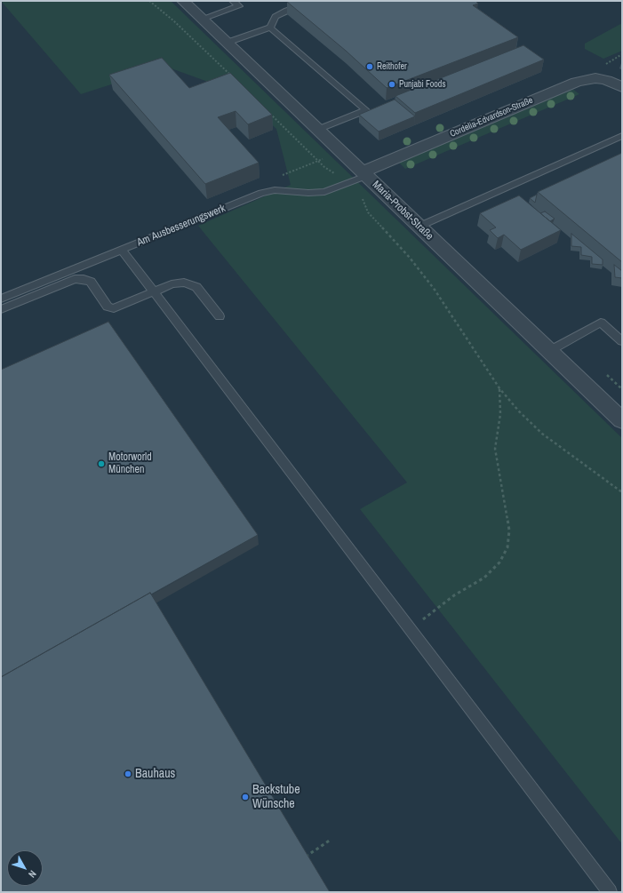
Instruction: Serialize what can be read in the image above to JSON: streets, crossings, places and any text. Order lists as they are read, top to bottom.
{
  "streets": {
    "street": ["Cordelia-Edvardson-Straße", "Maria-Probst-Straße"],
    "lane": ["Am Ausbesserungswerk"]
  },
  "crossings": [
    ["Cordelia-Edvardson-Straße", "Maria-Probst-Straße"],
    ["Cordelia-Edvardson-Straße", "Am Ausbesserungswerk"],
    ["Maria-Probst-Straße", "Am Ausbesserungswerk"]
  ],
  "places": [
    "Reithofer",
    "Punjabi Foods",
    "Motorworld München",
    "Bauhaus",
    "Backstube Wünsche"
  ],
  "north": "bottom right"
}
